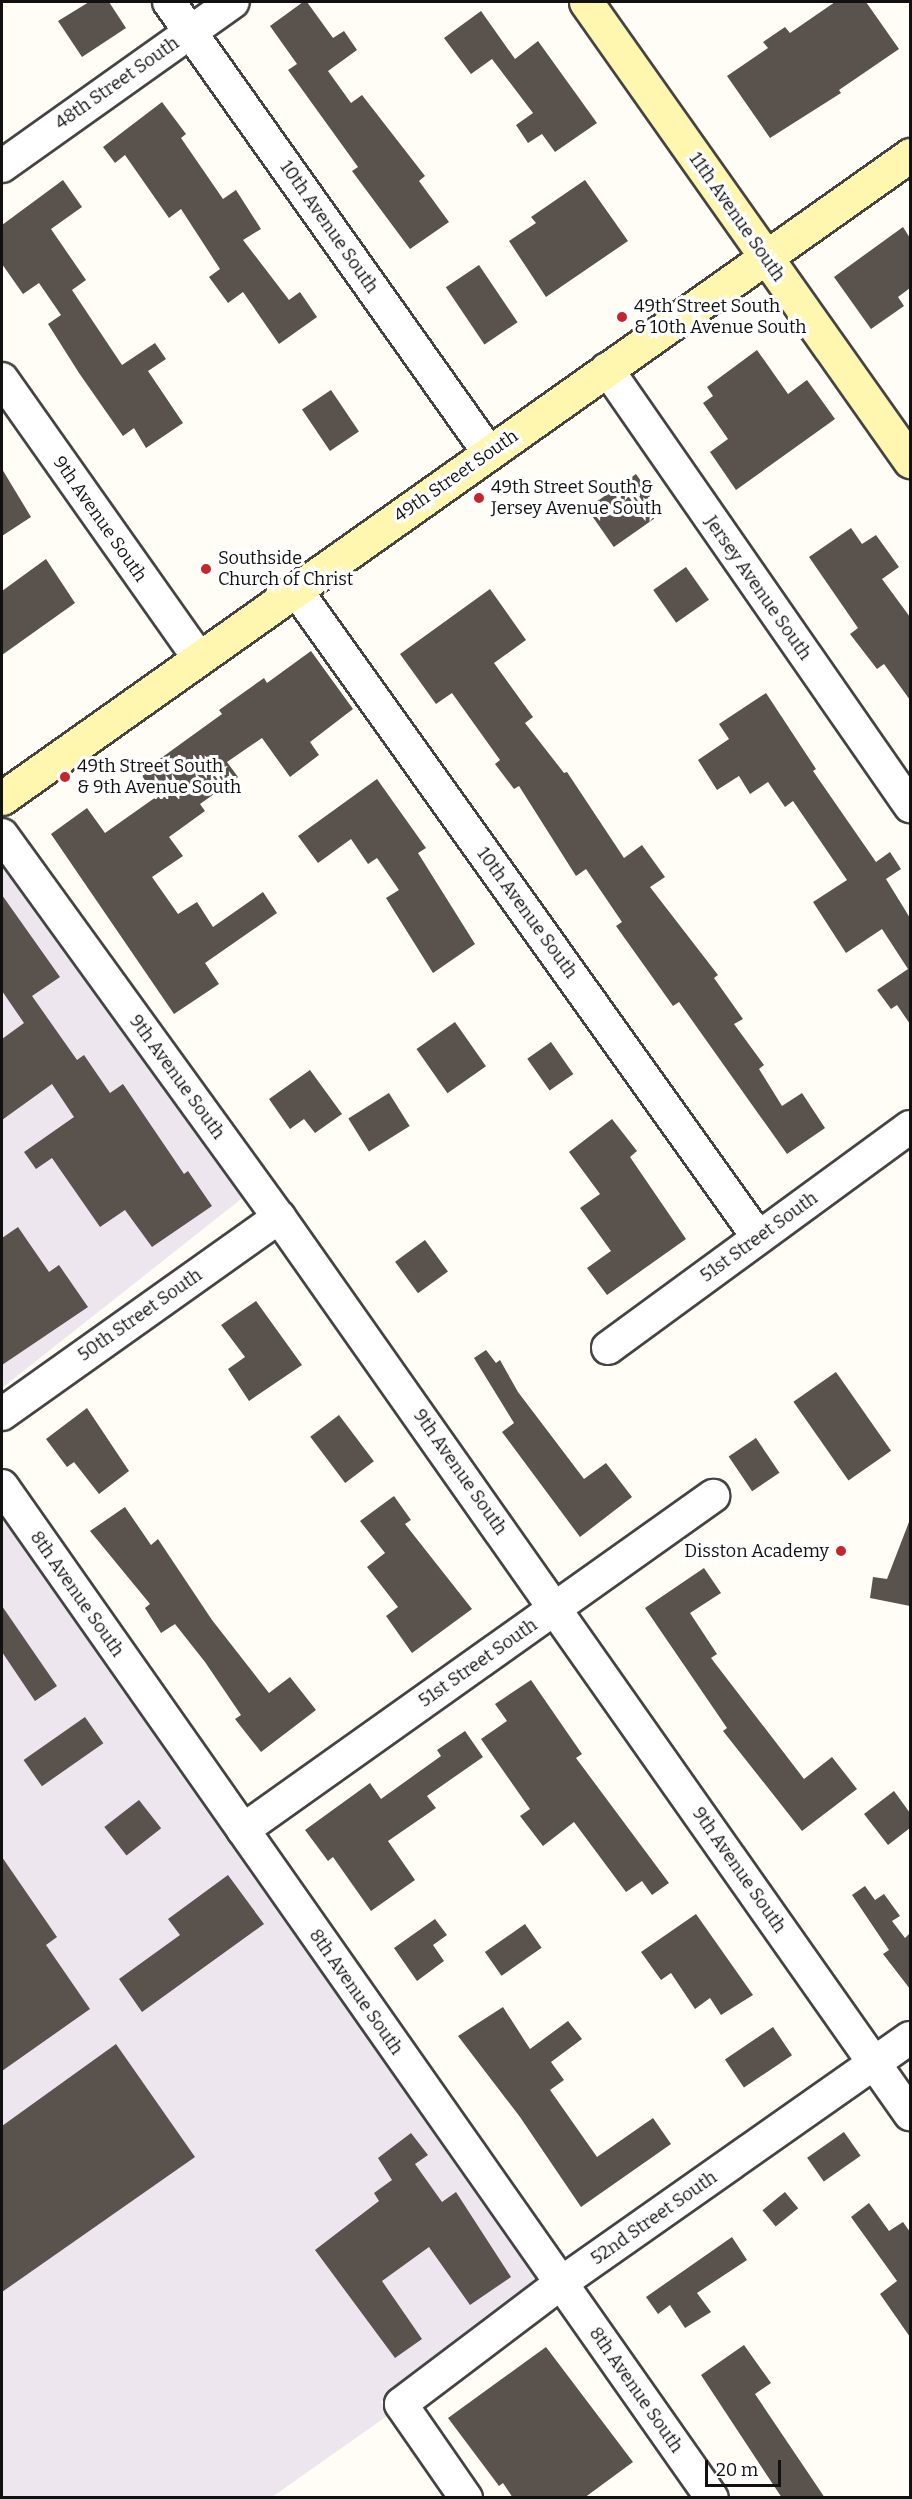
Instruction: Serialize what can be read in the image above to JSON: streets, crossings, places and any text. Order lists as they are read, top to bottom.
{
  "streets": {
    "main road": ["11th Avenue South", "49th Street South"],
    "street": [
      "48th Street South",
      "10th Avenue South",
      "9th Avenue South",
      "Jersey Avenue South",
      "51st Street South",
      "50th Street South",
      "8th Avenue South",
      "52nd Street South"
    ]
  },
  "crossings": [
    ["48th Street South", "10th Avenue South"],
    ["11th Avenue South", "49th Street South"],
    ["10th Avenue South", "49th Street South"],
    ["10th Avenue South", "51st Street South"],
    ["49th Street South", "9th Avenue South"],
    ["49th Street South", "Jersey Avenue South"],
    ["9th Avenue South", "51st Street South"],
    ["9th Avenue South", "50th Street South"],
    ["9th Avenue South", "52nd Street South"],
    ["51st Street South", "8th Avenue South"],
    ["8th Avenue South", "52nd Street South"]
  ],
  "places": [
    "49th Street South & 10th Avenue South",
    "49th Street South & Jersey Avenue South",
    "Southside Church of Christ",
    "49th Street South & 9th Avenue South",
    "Disston Academy"
  ],
  "scale_bar": "20 m"
}
